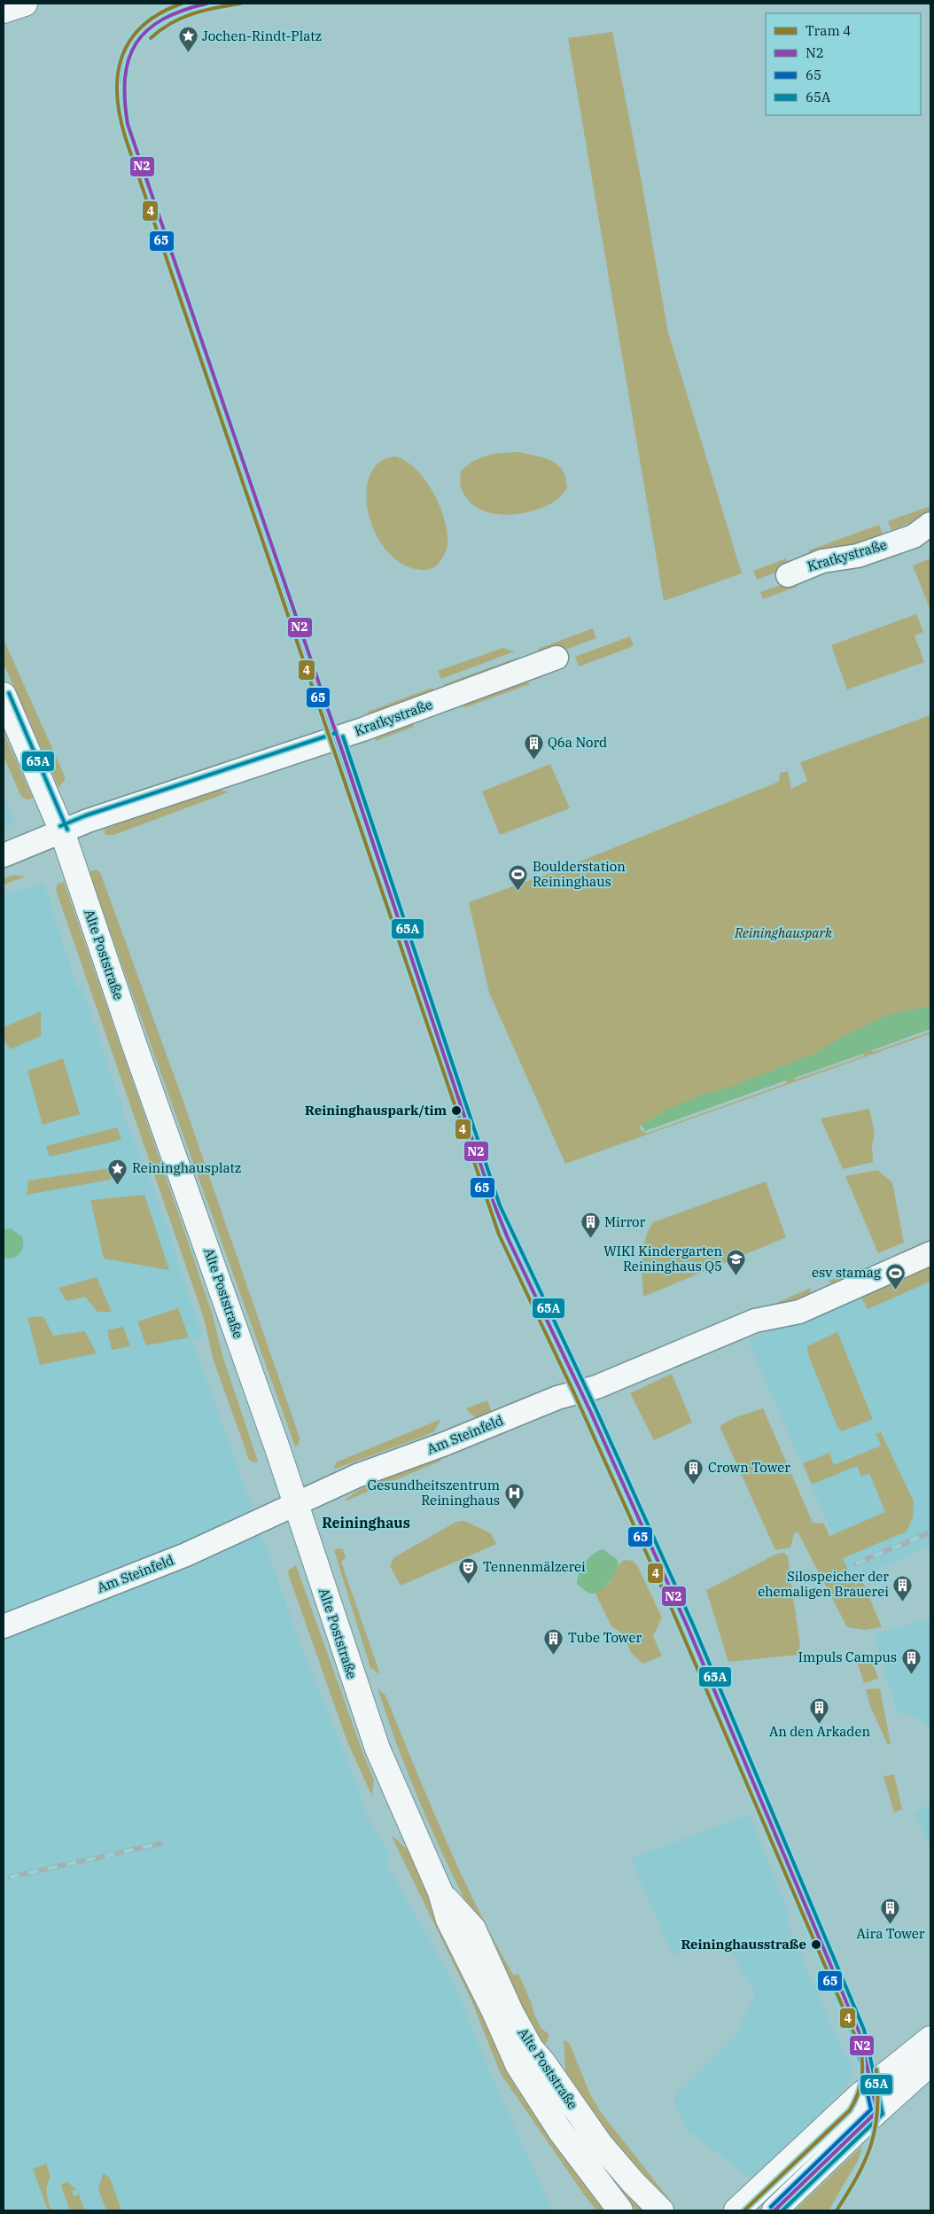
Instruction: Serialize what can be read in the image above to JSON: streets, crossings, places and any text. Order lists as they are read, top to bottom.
{
  "streets": {
    "main road": ["Alte Poststraße"],
    "street": ["Kratkystraße", "Am Steinfeld"]
  },
  "crossings": [
    ["Kratkystraße", "Alte Poststraße"],
    ["Alte Poststraße", "Am Steinfeld"]
  ],
  "districts": ["Reininghaus"],
  "parks": ["Reininghauspark"],
  "places": {
    "place": ["Jochen-Rindt-Platz", "Reininghausplatz"],
    "building": [
      "Q6a Nord",
      "Mirror",
      "Crown Tower",
      "Silospeicher der ehemaligen Brauerei",
      "Tube Tower",
      "Impuls Campus",
      "An den Arkaden",
      "Aira Tower"
    ],
    "sports": ["Boulderstation Reininghaus", "esv stamag"],
    "other": ["Reininghauspark/tim", "Reininghausstraße"],
    "school or university": ["WIKI Kindergarten Reininghaus Q5"],
    "hospital": ["Gesundheitszentrum Reininghaus"],
    "theatre": ["Tennenmälzerei"]
  },
  "lines": [
    "tram line 4",
    "transit line N2",
    "transit line 65",
    "transit line 65A"
  ],
  "legend": [
    "Tram 4",
    "N2",
    "65",
    "65A"
  ]
}
